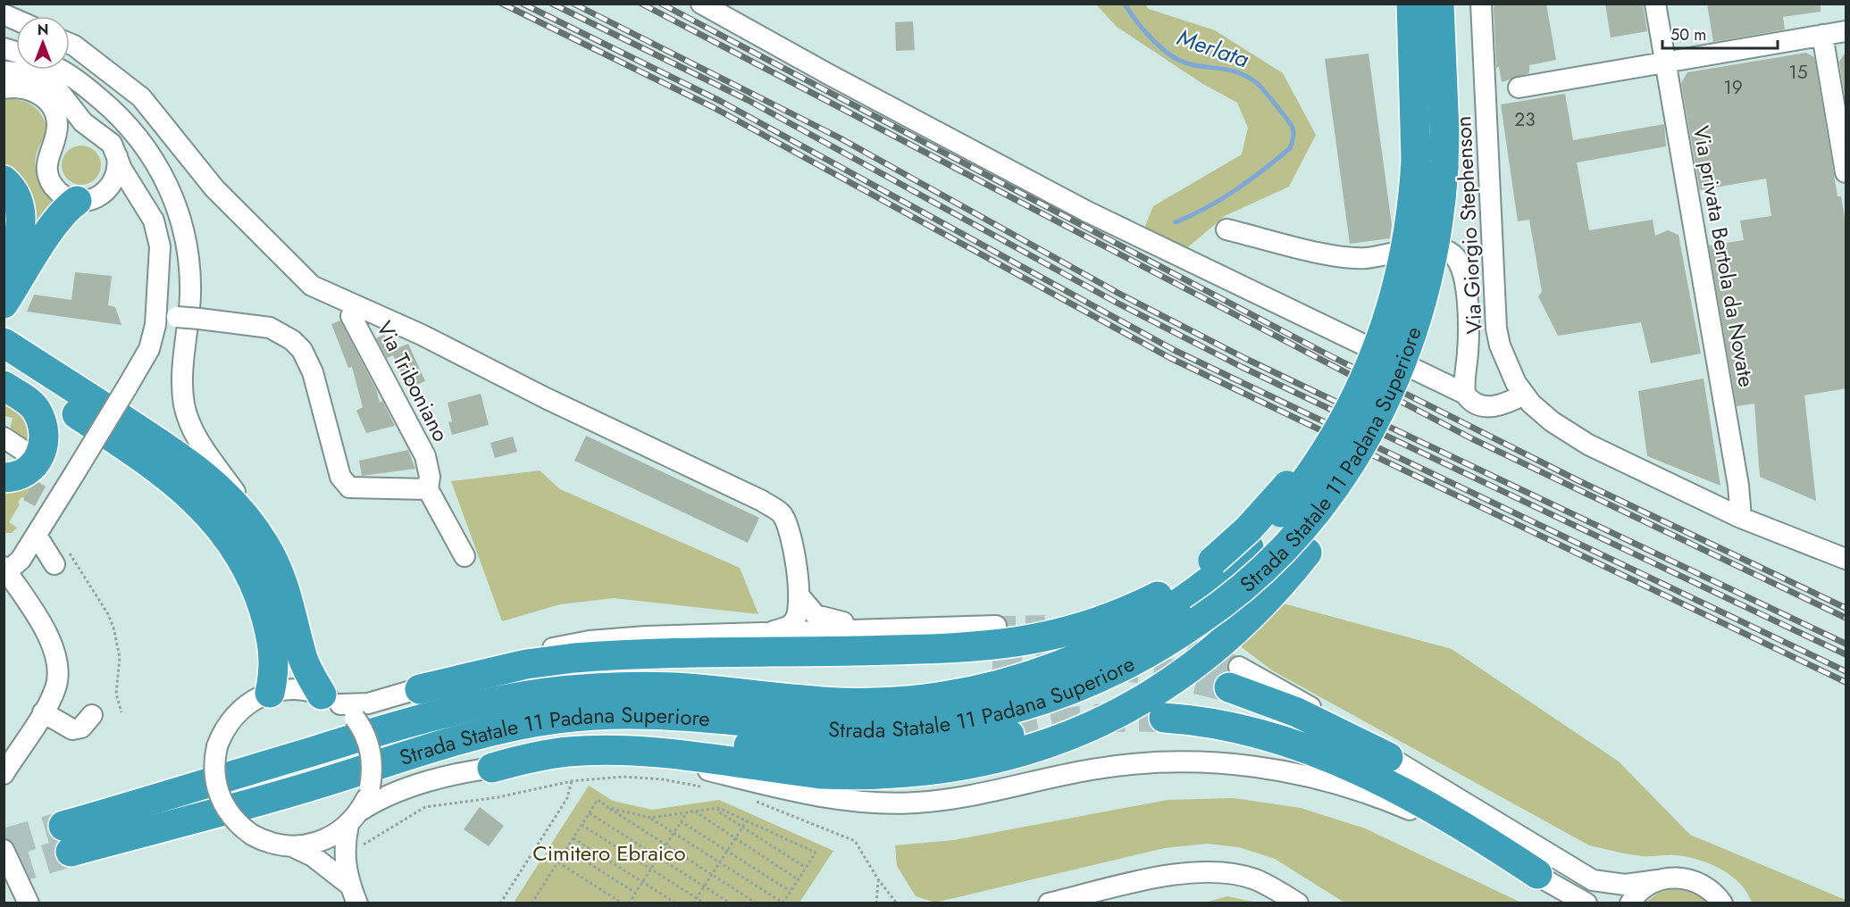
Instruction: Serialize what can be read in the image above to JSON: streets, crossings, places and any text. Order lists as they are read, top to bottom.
{
  "streets": {
    "highway": ["Strada Statale 11 Padana Superiore"],
    "street": ["Via Giorgio Stephenson", "Via privata Bertola da Novate", "Via Triboniano"]
  },
  "crossings": [
    ["Via Giorgio Stephenson", "Via privata Bertola da Novate"]
  ],
  "water": ["Merlata"],
  "parks": ["Cimitero Ebraico"],
  "house_numbers": ["15", "19", "23"],
  "scale_bar": "50 m",
  "north": "top"
}
